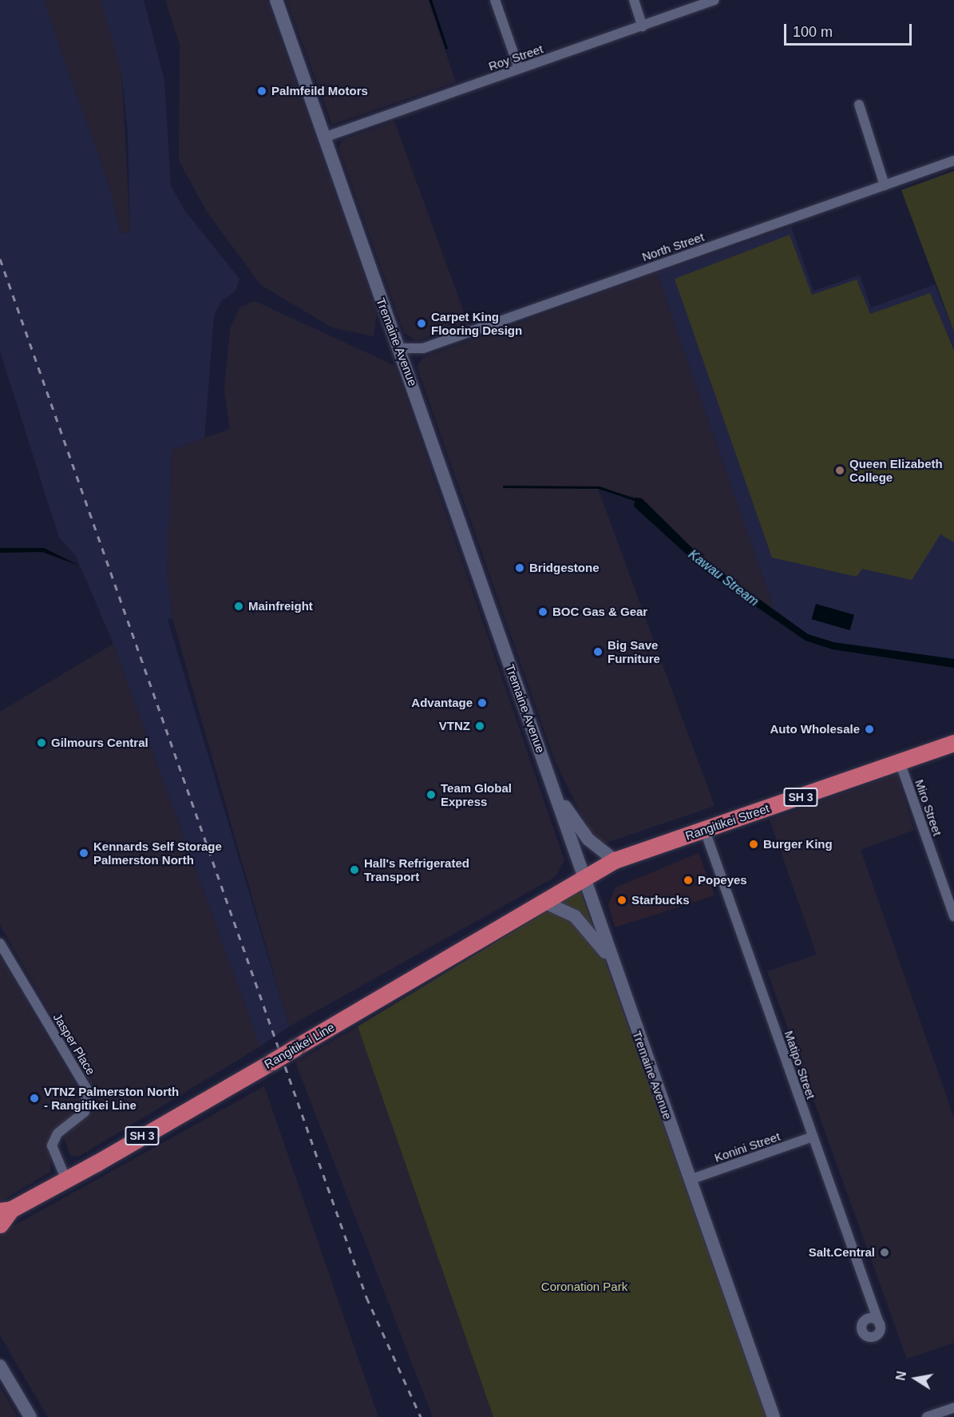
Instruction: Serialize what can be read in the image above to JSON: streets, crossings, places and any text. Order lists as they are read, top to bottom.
{
  "streets": {
    "highway": ["SH 3", "Rangitikei Street", "Rangitikei Line"],
    "main road": ["Tremaine Avenue"],
    "street": [
      "Roy Street",
      "North Street",
      "Miro Street",
      "Jasper Place",
      "Matipo Street",
      "Konini Street"
    ]
  },
  "crossings": [
    ["Roy Street", "Tremaine Avenue"],
    ["North Street", "Tremaine Avenue"],
    ["Tremaine Avenue", "Rangitikei Street"],
    ["Tremaine Avenue", "Rangitikei Line"],
    ["Tremaine Avenue", "Konini Street"],
    ["Miro Street", "Rangitikei Street"],
    ["Rangitikei Street", "Rangitikei Line"],
    ["Rangitikei Street", "Matipo Street"],
    ["Jasper Place", "Rangitikei Line"],
    ["Matipo Street", "Konini Street"]
  ],
  "water": ["Kawau Stream"],
  "parks": ["Coronation Park"],
  "places": [
    "Palmfeild Motors",
    "Carpet King Flooring Design",
    "Queen Elizabeth College",
    "Bridgestone",
    "Mainfreight",
    "BOC Gas & Gear",
    "Big Save Furniture",
    "Advantage",
    "VTNZ",
    "Auto Wholesale",
    "Gilmours Central",
    "Team Global Express",
    "Burger King",
    "Kennards Self Storage Palmerston North",
    "Hall's Refrigerated Transport",
    "Popeyes",
    "Starbucks",
    "VTNZ Palmerston North - Rangitikei Line",
    "Salt.Central"
  ],
  "scale_bar": "100 m",
  "north": "left"
}
